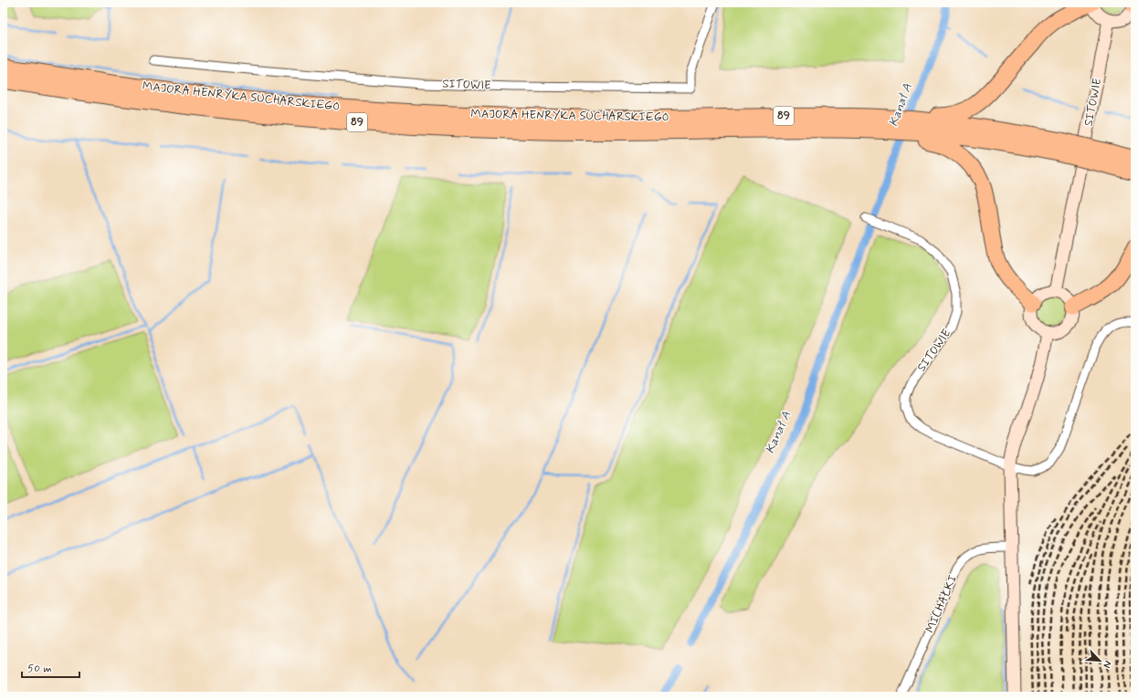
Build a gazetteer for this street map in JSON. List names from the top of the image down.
{
  "streets": {
    "highway": ["MAJORA HENRYKA SUCHARSKIEGO", "89"],
    "street": ["SITOWIE", "MICHAŁKI"]
  },
  "water": ["Kanał A"],
  "scale_bar": "50 m",
  "north": "bottom right"
}
